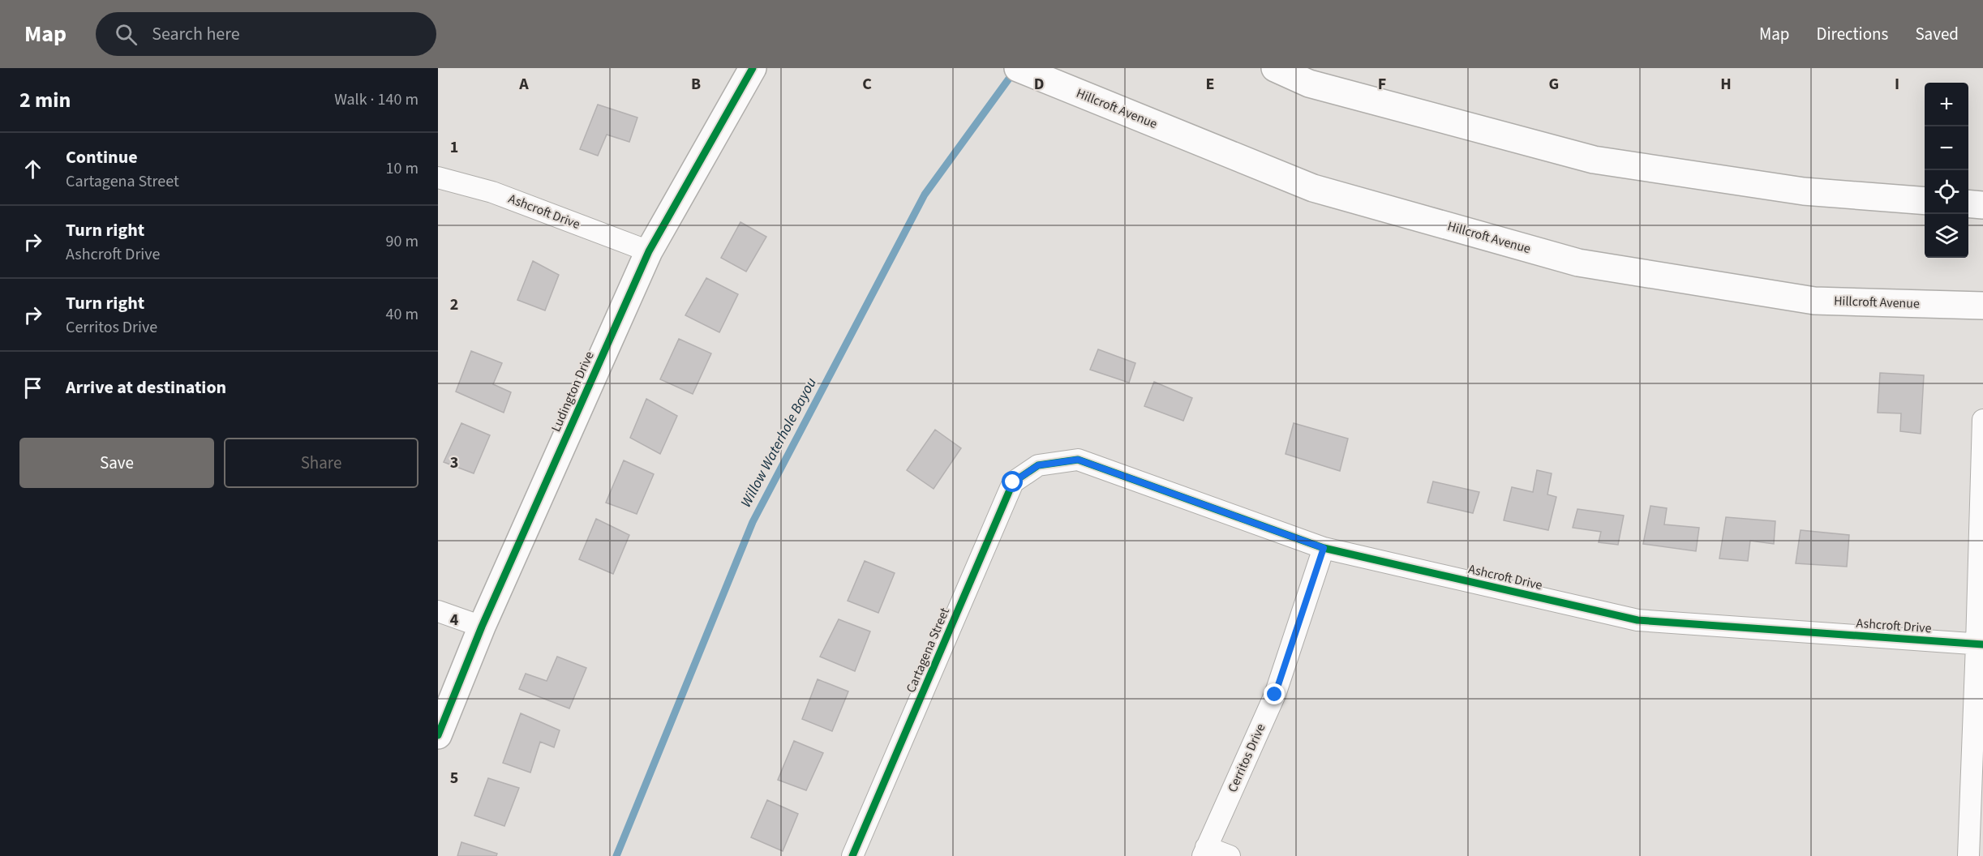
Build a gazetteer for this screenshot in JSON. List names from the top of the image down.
{
  "streets": {
    "main road": ["Hillcroft Avenue", "Ludington Drive"],
    "street": ["Ashcroft Drive", "Cartagena Street", "Cerritos Drive"]
  },
  "crossings": [
    ["Ashcroft Drive", "Ludington Drive"],
    ["Ashcroft Drive", "Cartagena Street"],
    ["Ashcroft Drive", "Cerritos Drive"]
  ],
  "water": ["Willow Waterhole Bayou"],
  "page": {
    "header": "Map",
    "search": "Search here",
    "nav": ["Map", "Directions", "Saved"],
    "heading": ["2 min", "Walk · 140 m"],
    "map_buttons": ["+", "−"],
    "list": [
      ["Continue", "Cartagena Street", "10 m"],
      ["Turn right", "Ashcroft Drive", "90 m"],
      ["Turn right", "Cerritos Drive", "40 m"],
      "Arrive at destination"
    ],
    "buttons": ["Save", "Share"]
  },
  "grid": {
    "columns": [
      "A",
      "B",
      "C",
      "D",
      "E",
      "F",
      "G",
      "H",
      "I"
    ],
    "rows": [
      "1",
      "2",
      "3",
      "4",
      "5"
    ]
  }
}
